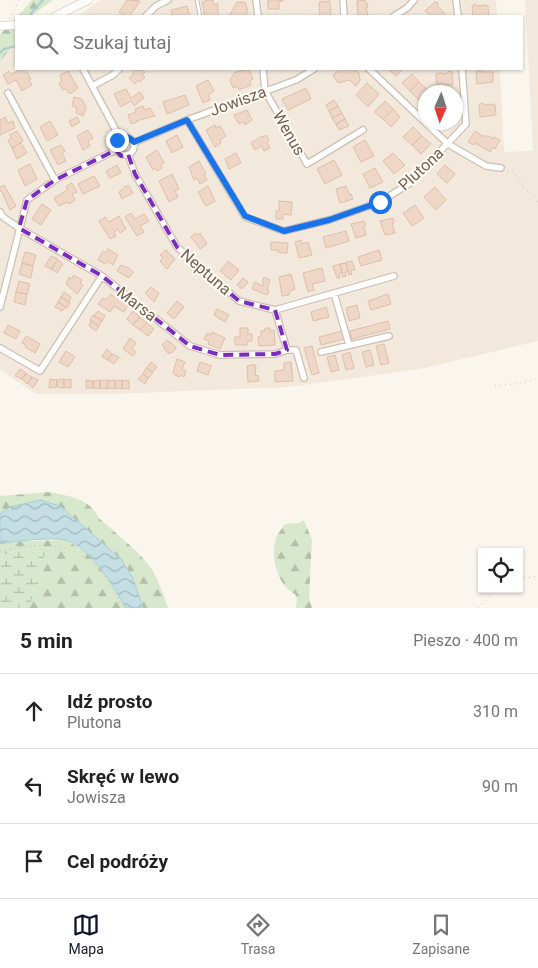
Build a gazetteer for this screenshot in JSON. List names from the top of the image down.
{
  "streets": {
    "street": [
      "Jowisza",
      "Wenus",
      "Plutona",
      "Neptuna",
      "Marsa"
    ]
  },
  "crossings": [
    ["Jowisza", "Wenus"],
    ["Jowisza", "Plutona"],
    ["Jowisza", "Neptuna"]
  ],
  "north": "bottom",
  "page": {
    "search": "Szukaj tutaj",
    "heading": ["5 min", "Pieszo · 400 m"],
    "list": [
      ["Idź prosto", "Plutona", "310 m"],
      ["Skręć w lewo", "Jowisza", "90 m"],
      "Cel podróży"
    ],
    "nav": ["Mapa", "Trasa", "Zapisane"]
  }
}
